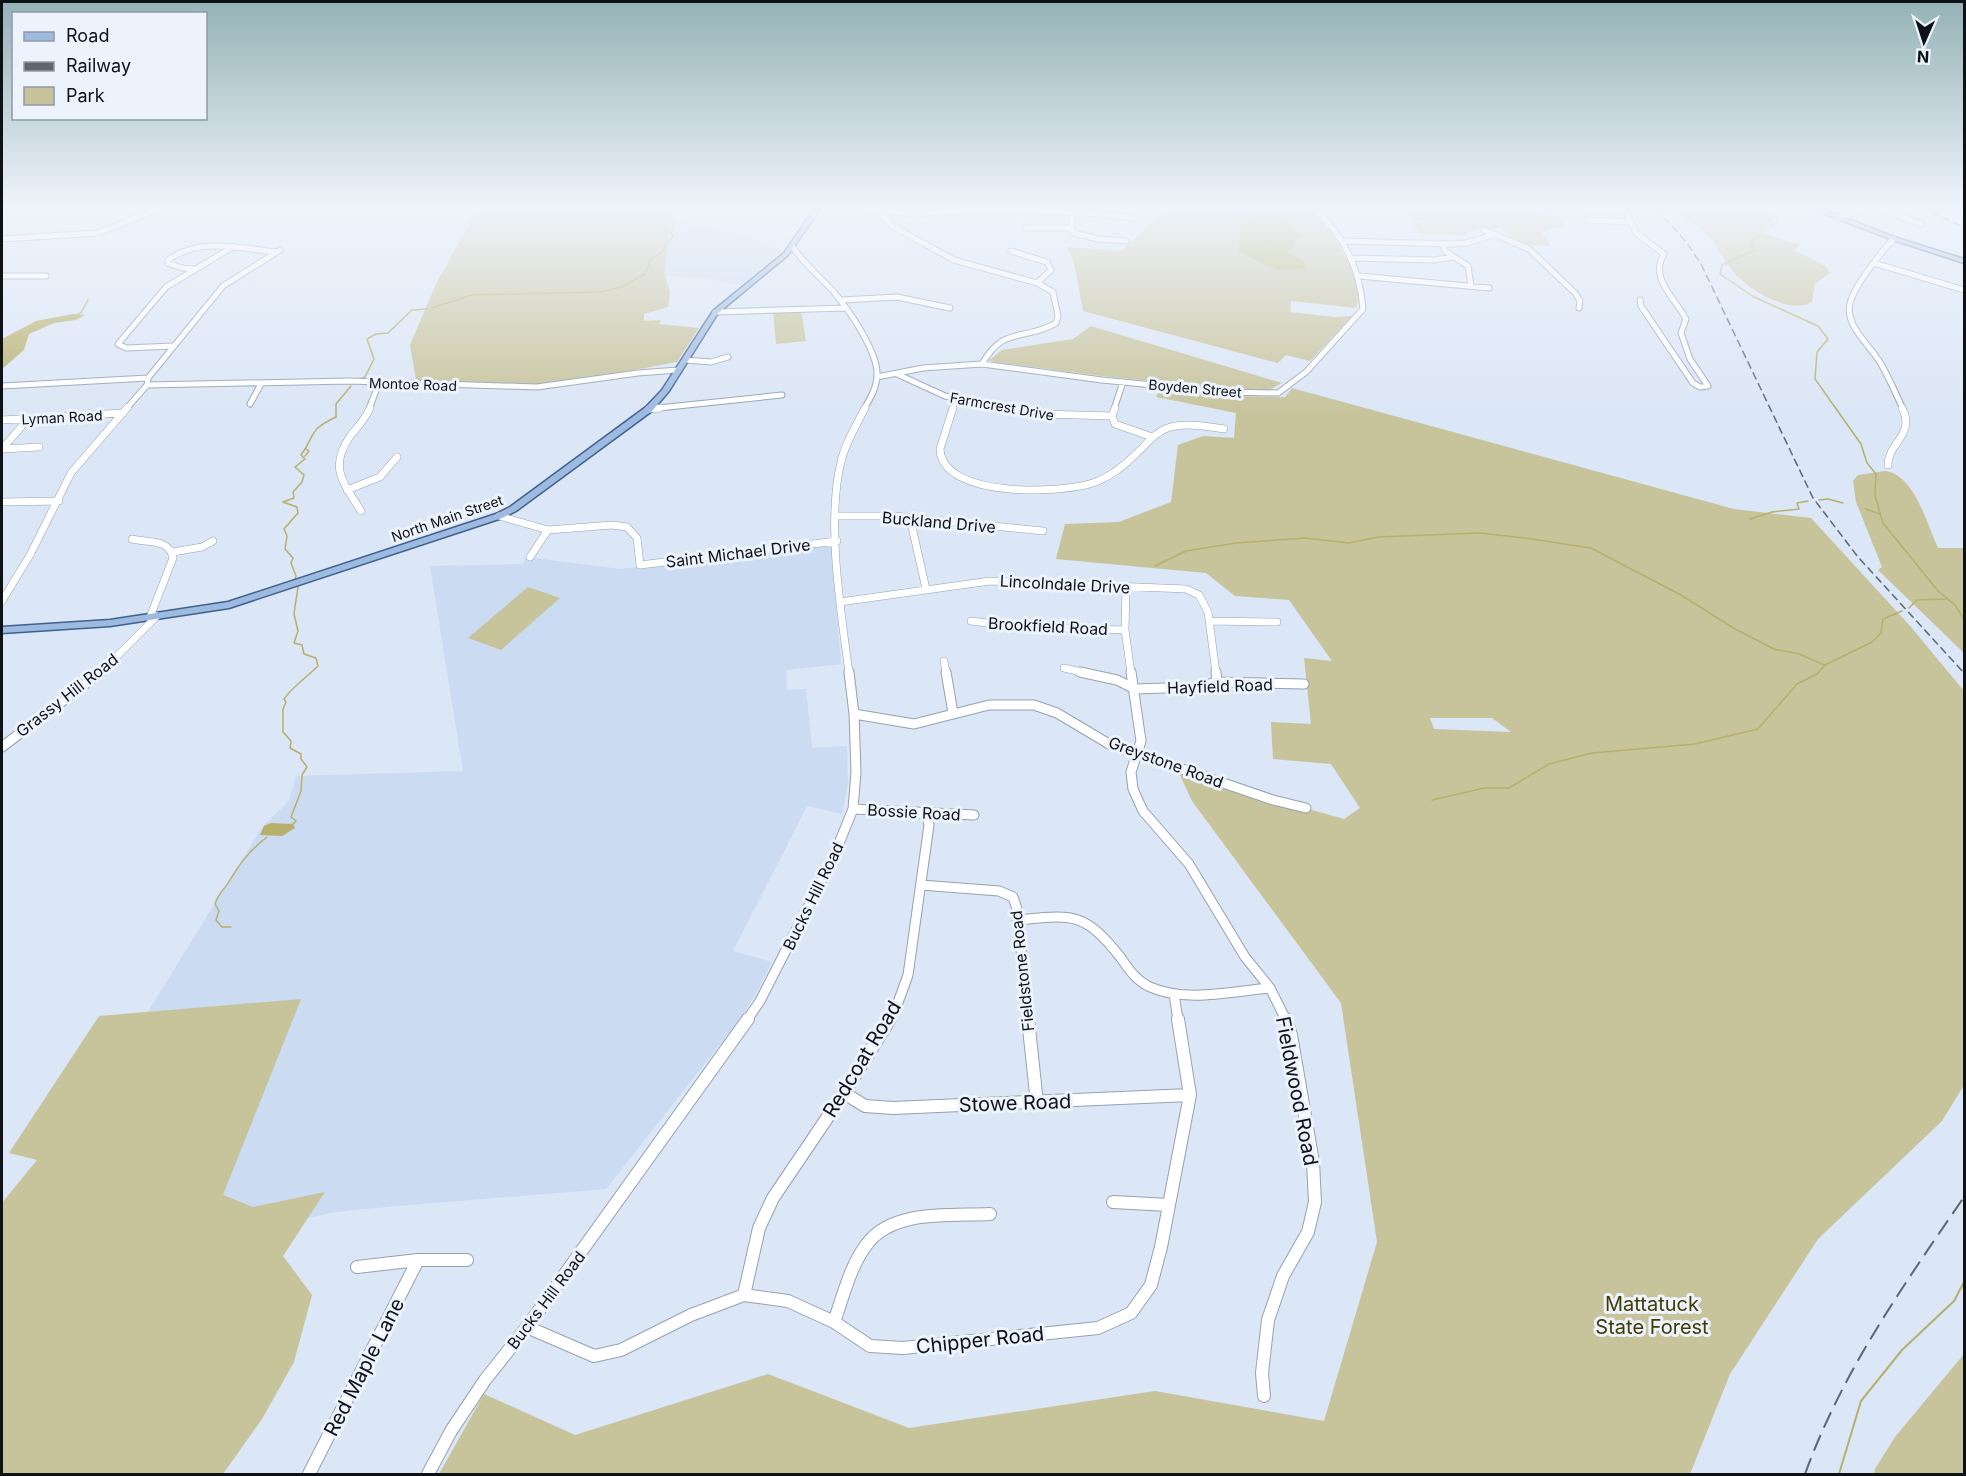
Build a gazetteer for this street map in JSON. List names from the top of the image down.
{
  "streets": {
    "main road": ["North Main Street"],
    "street": [
      "Montoe Road",
      "Boyden Street",
      "Farmcrest Drive",
      "Lyman Road",
      "Buckland Drive",
      "Saint Michael Drive",
      "Lincolndale Drive",
      "Brookfield Road",
      "Hayfield Road",
      "Grassy Hill Road",
      "Greystone Road",
      "Bossie Road",
      "Bucks Hill Road",
      "Fieldstone Road",
      "Redcoat Road",
      "Fieldwood Road",
      "Stowe Road",
      "Chipper Road",
      "Red Maple Lane"
    ]
  },
  "crossings": [
    ["Montoe Road", "North Main Street"],
    ["Boyden Street", "Farmcrest Drive"],
    ["Boyden Street", "Bucks Hill Road"],
    ["North Main Street", "Grassy Hill Road"],
    ["Buckland Drive", "Bucks Hill Road"],
    ["Saint Michael Drive", "Bucks Hill Road"],
    ["Lincolndale Drive", "Hayfield Road"],
    ["Lincolndale Drive", "Bucks Hill Road"],
    ["Lincolndale Drive", "Fieldwood Road"],
    ["Brookfield Road", "Fieldwood Road"],
    ["Hayfield Road", "Fieldwood Road"],
    ["Greystone Road", "Bucks Hill Road"],
    ["Greystone Road", "Fieldwood Road"],
    ["Bossie Road", "Bucks Hill Road"],
    ["Bossie Road", "Redcoat Road"],
    ["Bucks Hill Road", "Chipper Road"],
    ["Fieldstone Road", "Redcoat Road"],
    ["Fieldstone Road", "Stowe Road"],
    ["Redcoat Road", "Stowe Road"],
    ["Redcoat Road", "Chipper Road"],
    ["Stowe Road", "Chipper Road"]
  ],
  "parks": ["Mattatuck State Forest"],
  "legend": ["Road", "Railway", "Park"],
  "north": "bottom"
}
